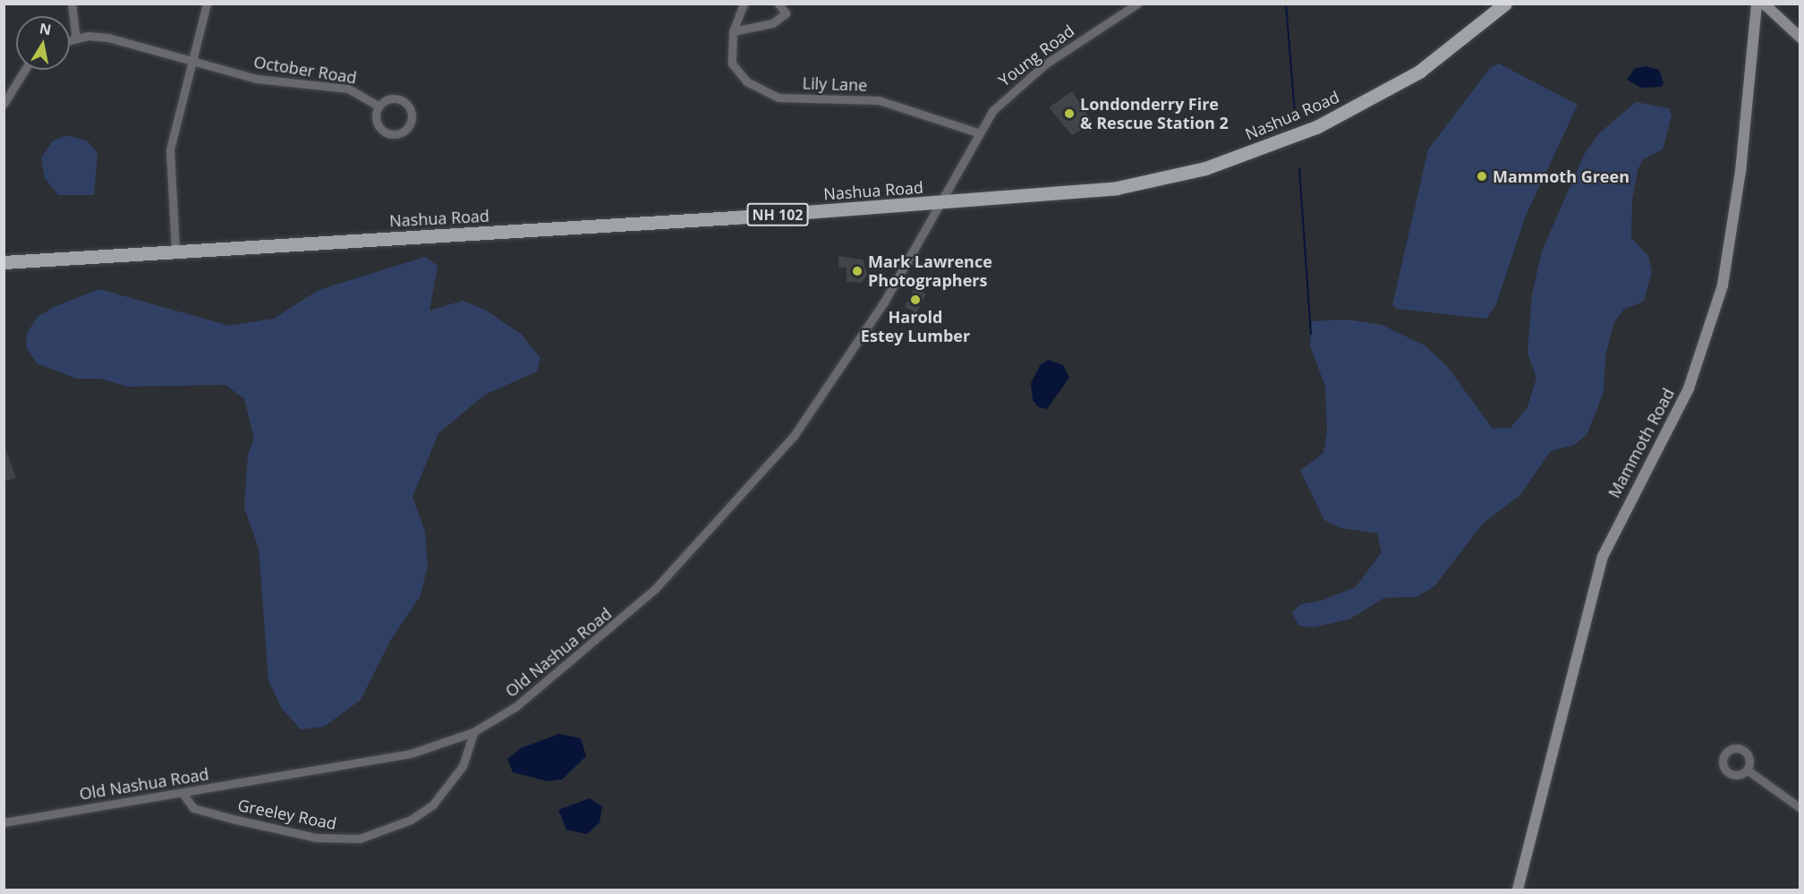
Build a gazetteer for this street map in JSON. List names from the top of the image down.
{
  "streets": {
    "main road": ["Nashua Road", "NH 102", "Mammoth Road"],
    "street": [
      "Young Road",
      "October Road",
      "Lily Lane",
      "Old Nashua Road",
      "Greeley Road"
    ]
  },
  "crossings": [
    ["Young Road", "Lily Lane"],
    ["Young Road", "Nashua Road"],
    ["Young Road", "Old Nashua Road"],
    ["Nashua Road", "Old Nashua Road"],
    ["Old Nashua Road", "Greeley Road"]
  ],
  "places": [
    "Londonderry Fire & Rescue Station 2",
    "Mammoth Green",
    "Mark Lawrence Photographers",
    "Harold Estey Lumber"
  ],
  "north": "top"
}
